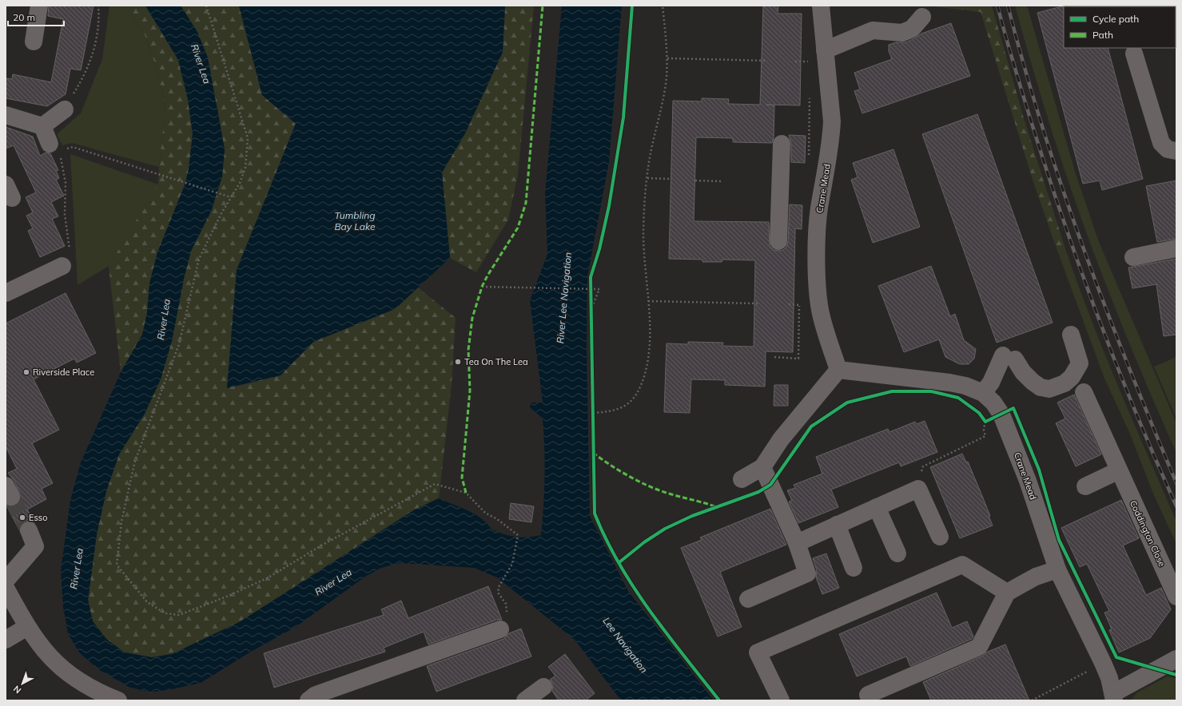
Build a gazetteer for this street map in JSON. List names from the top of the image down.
{
  "streets": {
    "street": ["Crane Mead", "Coddington Close"]
  },
  "water": [
    "River Lea",
    "Tumbling Bay Lake",
    "River Lee Navigation",
    "Lee Navigation"
  ],
  "places": ["Tea On The Lea", "Riverside Place", "Esso"],
  "legend": ["Cycle path", "Path"],
  "scale_bar": "20 m",
  "north": "bottom left"
}
